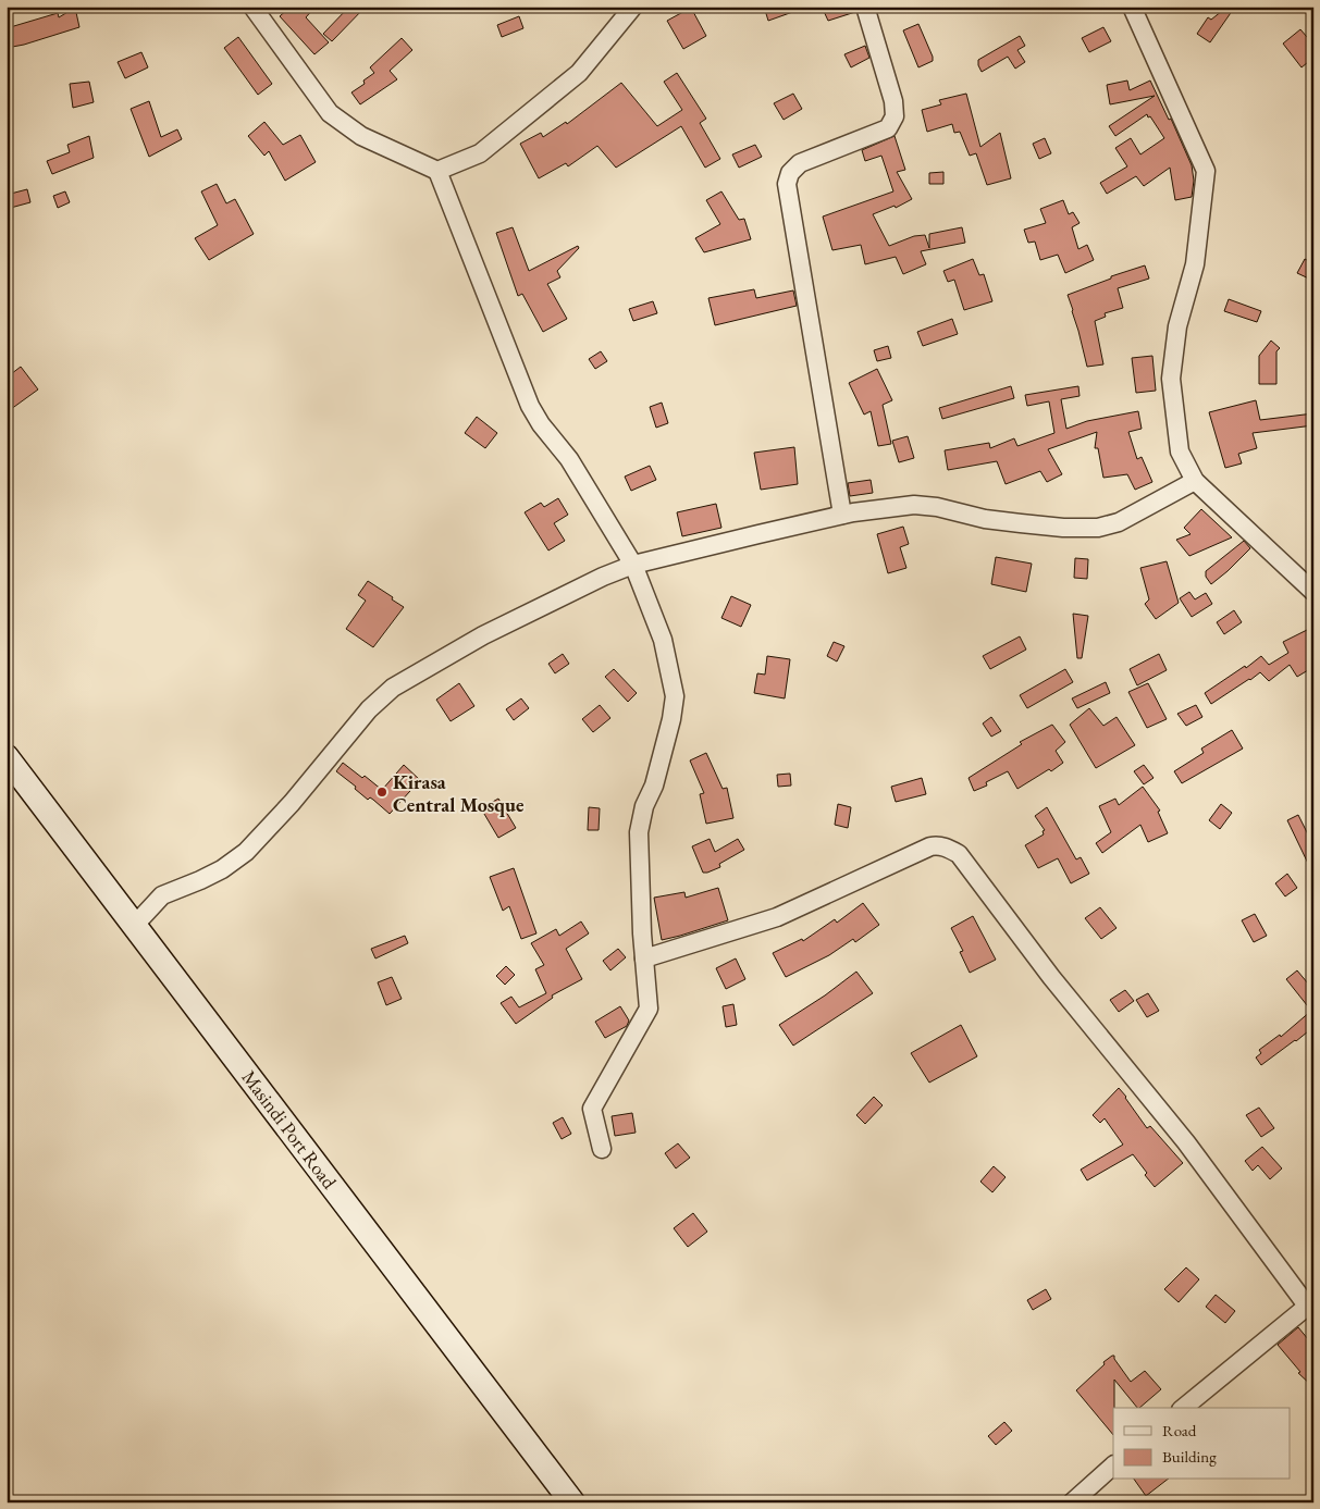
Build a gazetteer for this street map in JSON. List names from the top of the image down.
{
  "streets": {
    "main road": ["Masindi Port Road"]
  },
  "places": ["Kirasa Central Mosque"],
  "legend": ["Road", "Building"]
}
